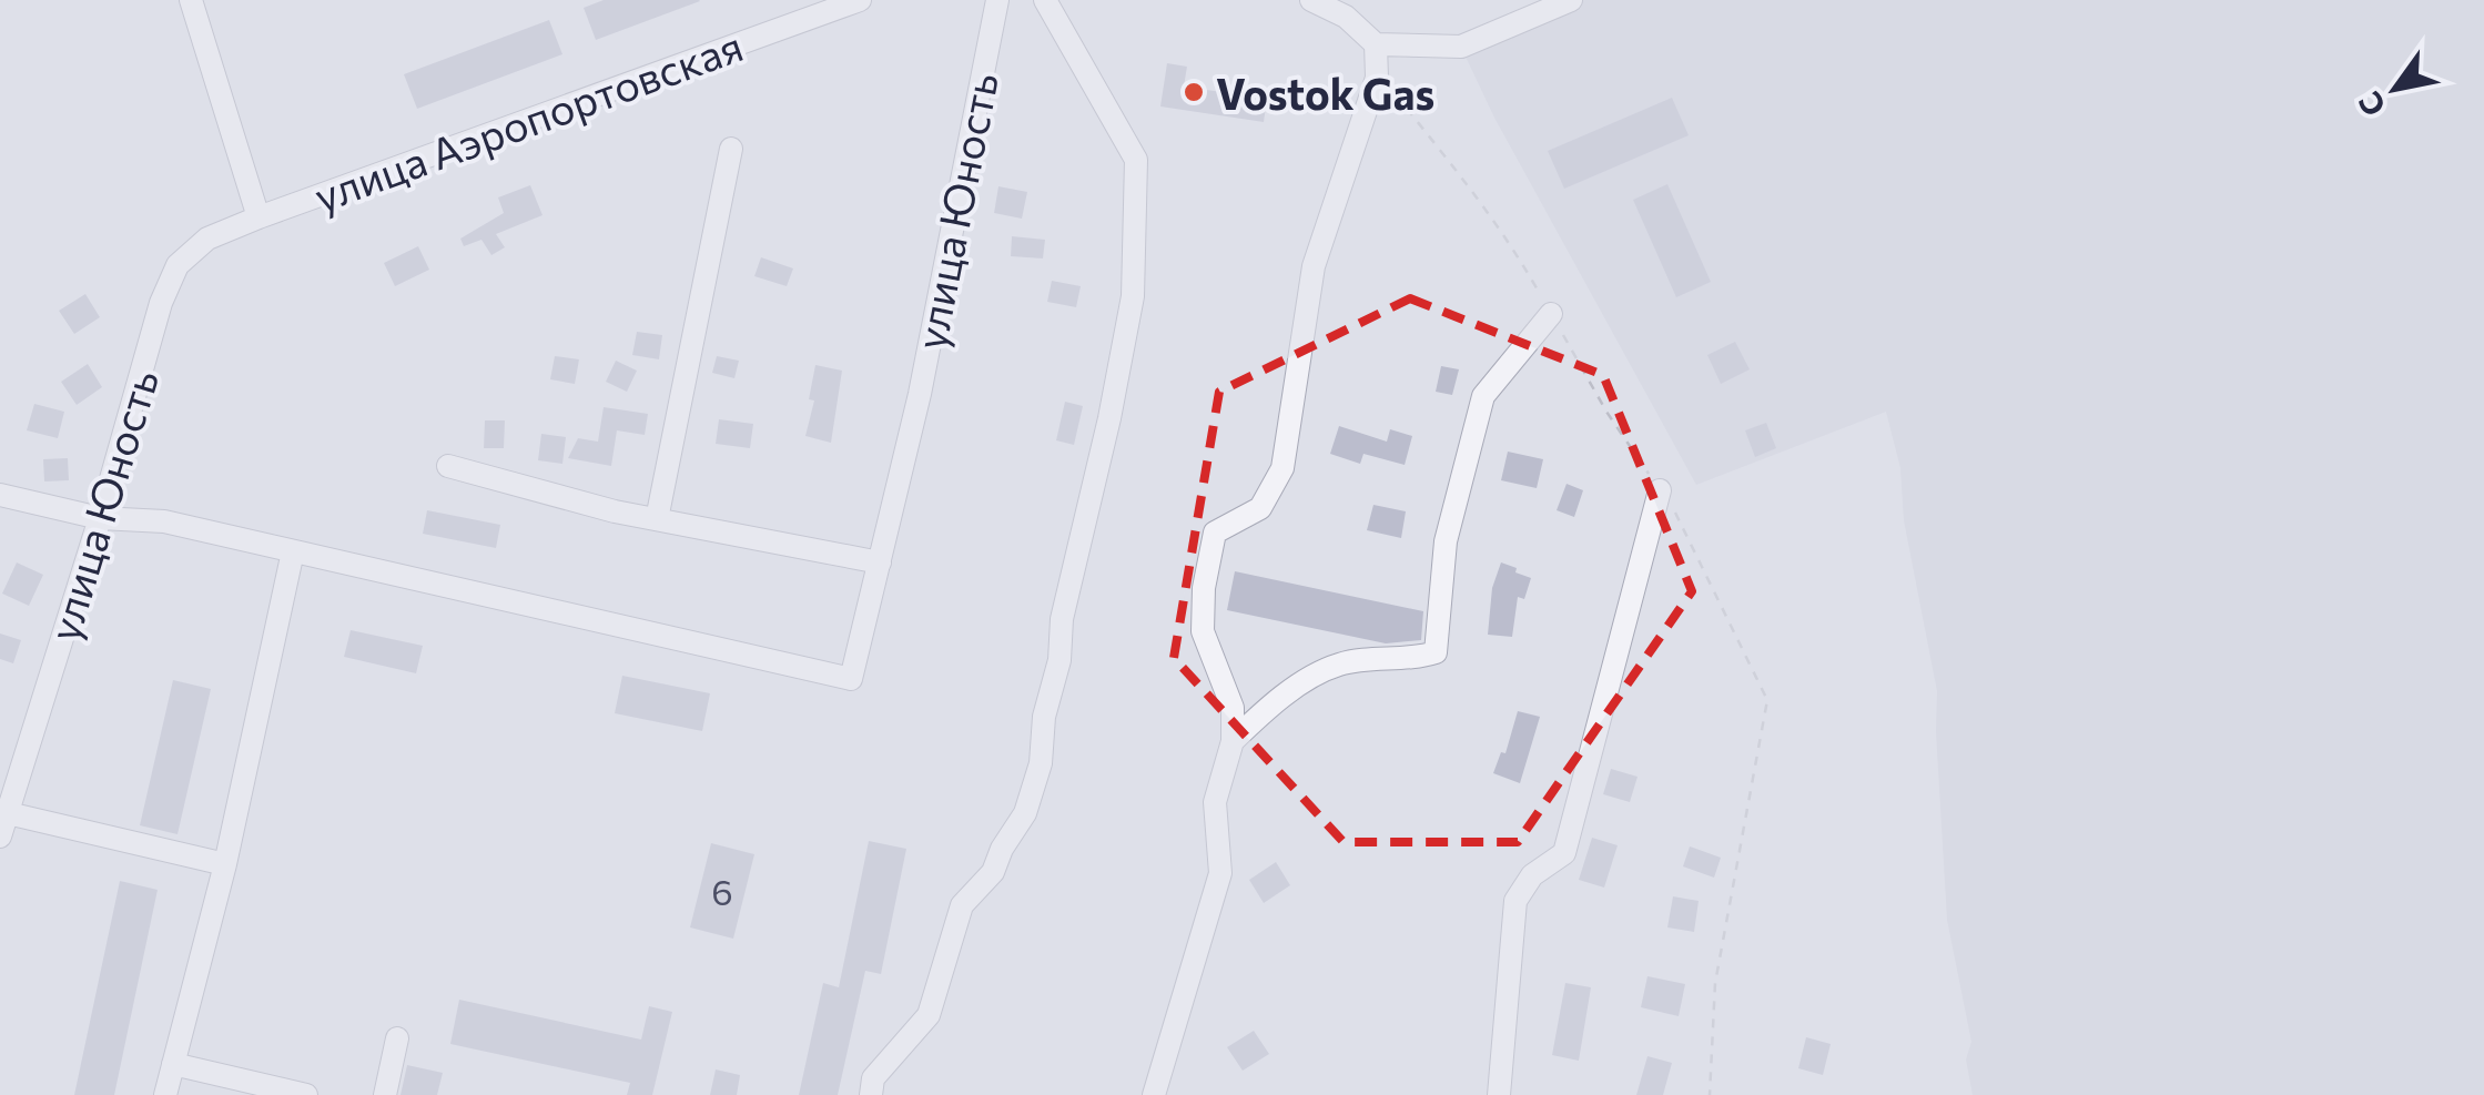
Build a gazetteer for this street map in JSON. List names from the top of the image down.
{
  "streets": {
    "street": ["улица Аэропортовская", "улица Юность"]
  },
  "crossings": [
    ["улица Аэропортовская", "улица Юность"]
  ],
  "places": ["Vostok Gas"],
  "house_numbers": ["6"],
  "north": "bottom left"
}
